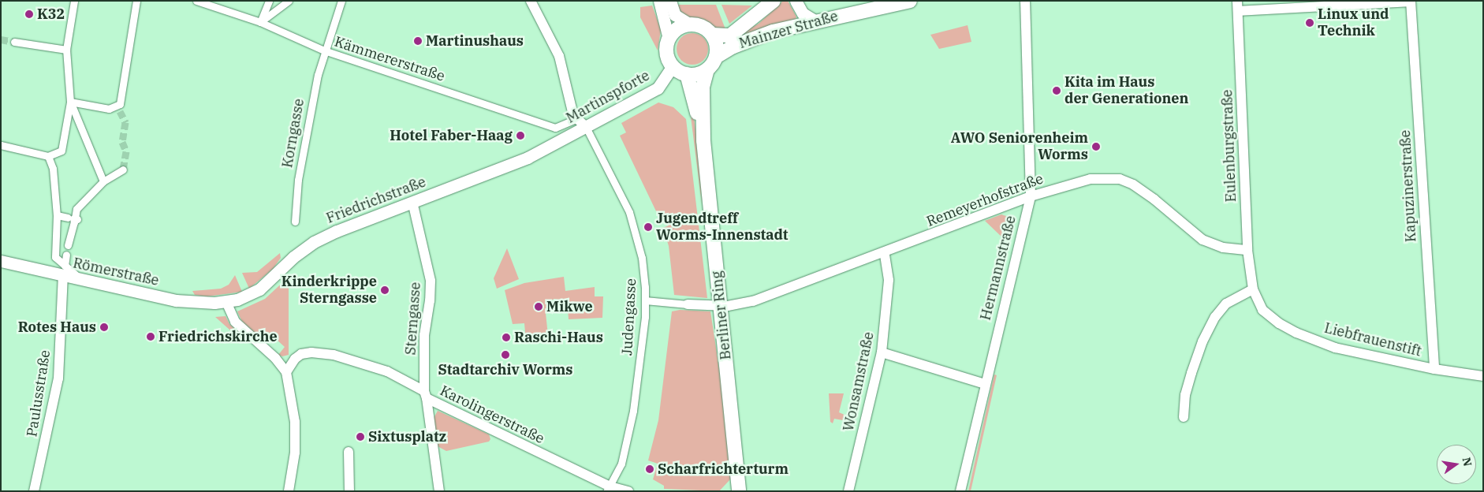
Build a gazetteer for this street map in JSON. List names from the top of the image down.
{
  "streets": {
    "main road": ["Mainzer Straße", "Berliner Ring"],
    "street": [
      "Kämmererstraße",
      "Martinspforte",
      "Korngasse",
      "Eulenburgstraße",
      "Kapuzinerstraße",
      "Friedrichstraße",
      "Remeyerhofstraße",
      "Hermannstraße",
      "Römerstraße",
      "Judengasse",
      "Sterngasse",
      "Liebfrauenstift",
      "Wonsamstraße",
      "Paulusstraße",
      "Karolingerstraße"
    ]
  },
  "crossings": [
    ["Mainzer Straße", "Martinspforte"],
    ["Mainzer Straße", "Berliner Ring"],
    ["Kämmererstraße", "Korngasse"],
    ["Martinspforte", "Friedrichstraße"],
    ["Martinspforte", "Berliner Ring"],
    ["Martinspforte", "Judengasse"],
    ["Eulenburgstraße", "Remeyerhofstraße"],
    ["Eulenburgstraße", "Liebfrauenstift"],
    ["Kapuzinerstraße", "Liebfrauenstift"],
    ["Friedrichstraße", "Römerstraße"],
    ["Friedrichstraße", "Sterngasse"],
    ["Remeyerhofstraße", "Hermannstraße"],
    ["Remeyerhofstraße", "Berliner Ring"],
    ["Remeyerhofstraße", "Wonsamstraße"],
    ["Römerstraße", "Paulusstraße"],
    ["Judengasse", "Karolingerstraße"],
    ["Sterngasse", "Karolingerstraße"]
  ],
  "places": [
    "K32",
    "Linux und Technik",
    "Martinushaus",
    "Kita im Haus der Generationen",
    "Hotel Faber-Haag",
    "AWO Seniorenheim Worms",
    "Jugendtreff Worms-Innenstadt",
    "Kinderkrippe Sterngasse",
    "Mikwe",
    "Rotes Haus",
    "Friedrichskirche",
    "Raschi-Haus",
    "Stadtarchiv Worms",
    "Sixtusplatz",
    "Scharfrichterturm"
  ],
  "north": "right"
}
